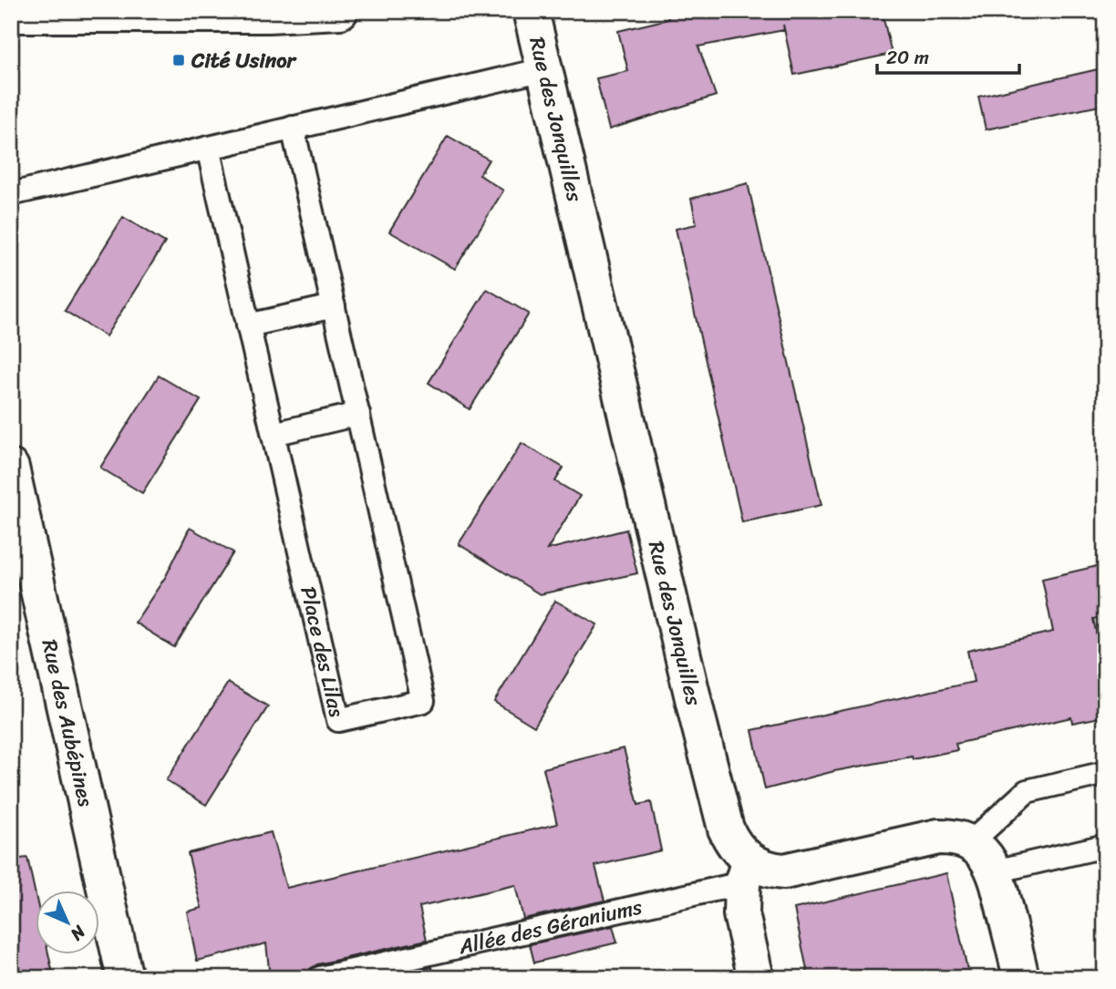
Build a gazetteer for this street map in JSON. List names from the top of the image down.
{
  "streets": {
    "street": ["Rue des Jonquilles", "Rue des Aubépines"],
    "lane": ["Place des Lilas", "Allée des Géraniums"]
  },
  "crossings": [
    ["Rue des Jonquilles", "Allée des Géraniums"]
  ],
  "places": {
    "transit": ["Cité Usinor"]
  },
  "scale_bar": "20 m",
  "north": "bottom right"
}
